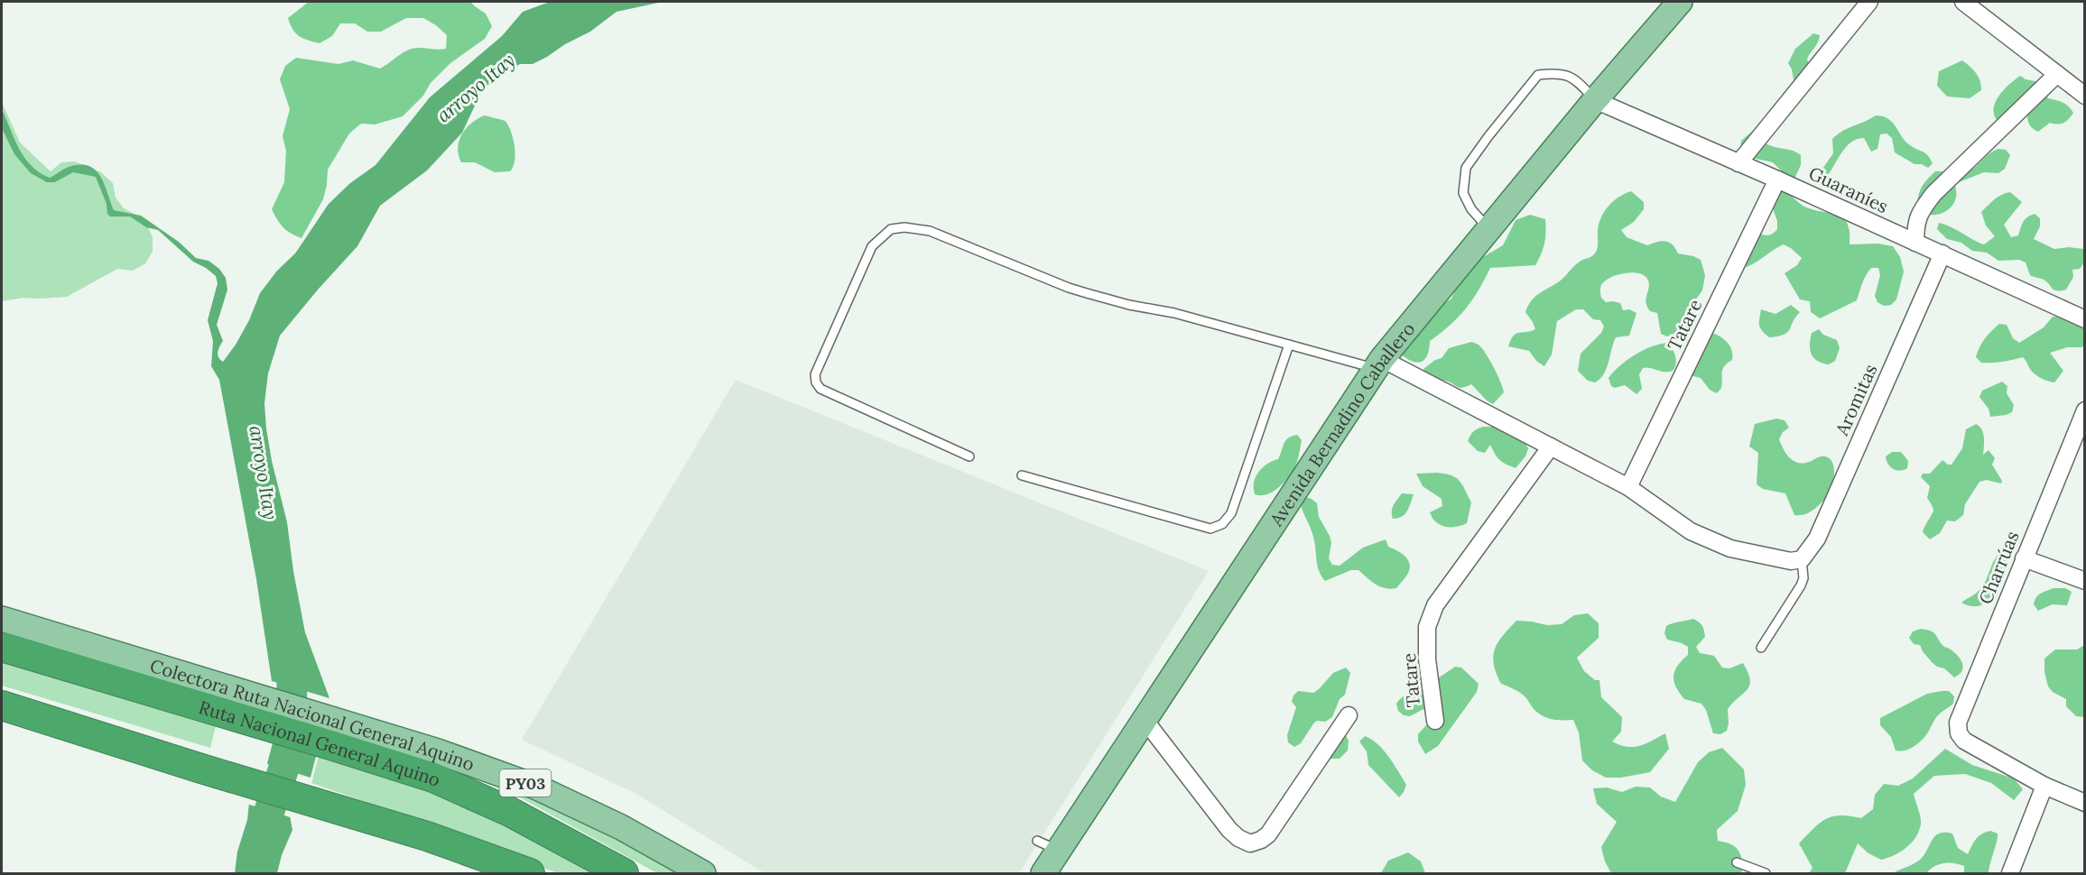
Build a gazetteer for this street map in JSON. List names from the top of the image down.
{
  "streets": {
    "highway": ["Ruta Nacional General Aquino", "PY03"],
    "main road": ["Avenida Bernadino Caballero", "Colectora Ruta Nacional General Aquino"],
    "street": [
      "Guaraníes",
      "Tatare",
      "Aromitas",
      "Charrúas"
    ]
  },
  "crossings": [
    ["Guaraníes", "Tatare"],
    ["Guaraníes", "Aromitas"],
    ["Guaraníes", "Avenida Bernadino Caballero"],
    ["Colectora Ruta Nacional General Aquino", "Ruta Nacional General Aquino"]
  ],
  "water": ["arroyo Itay"]
}
